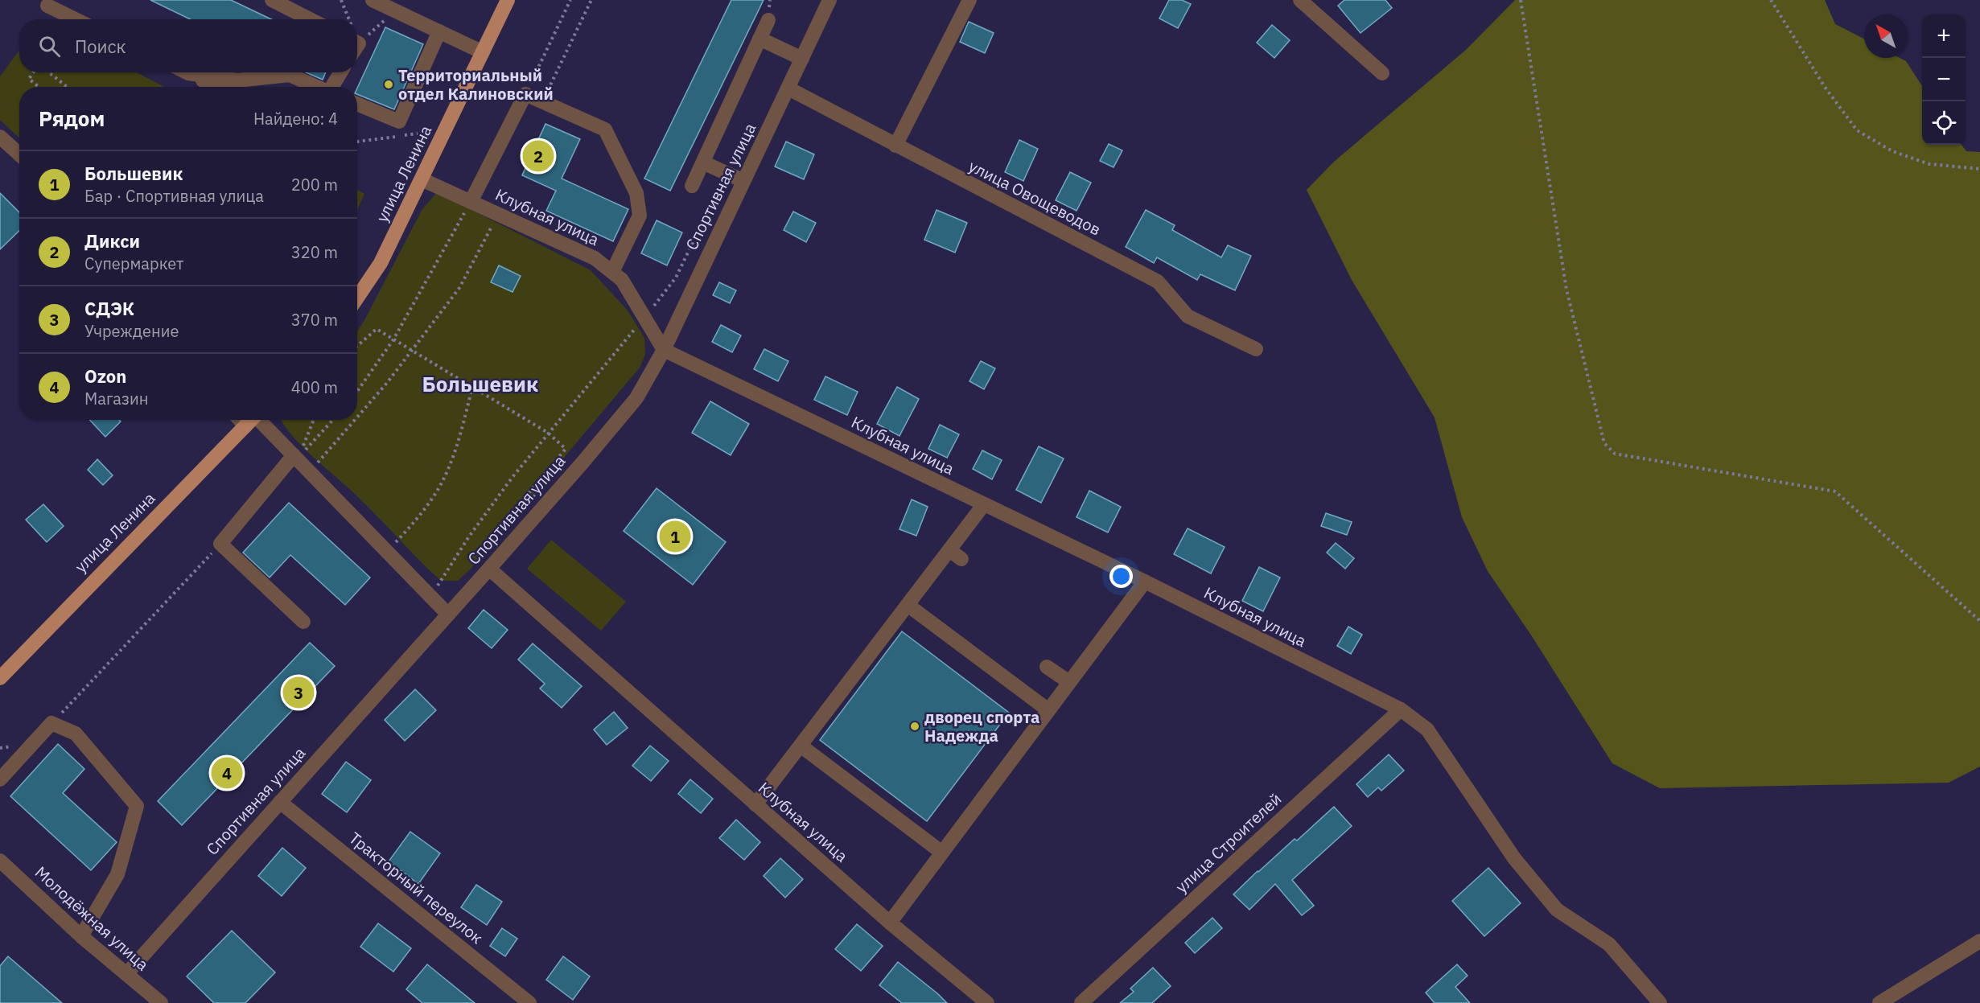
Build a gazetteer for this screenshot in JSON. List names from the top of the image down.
{
  "streets": {
    "main road": ["улица Ленина"],
    "street": [
      "Спортивная улица",
      "улица Овощеводов",
      "Клубная улица",
      "улица Строителей",
      "Тракторный переулок",
      "Молодёжная улица"
    ]
  },
  "crossings": [
    ["улица Ленина", "Клубная улица"],
    ["Спортивная улица", "улица Овощеводов"],
    ["Спортивная улица", "Клубная улица"],
    ["Спортивная улица", "Тракторный переулок"],
    ["Спортивная улица", "Молодёжная улица"],
    ["Клубная улица", "улица Строителей"]
  ],
  "districts": ["Большевик"],
  "places": ["Территориальный отдел Калиновский", "дворец спорта Надежда"],
  "north": "top left",
  "page": {
    "map_buttons": ["+", "−"],
    "search": "Поиск",
    "heading": ["Рядом", "Найдено: 4"],
    "pins": [
      "2",
      "1",
      "3",
      "4"
    ],
    "list": [
      {
        "mark": "1",
        "name": "Большевик",
        "note": "Бар · Спортивная улица",
        "value": "200 m"
      },
      {
        "mark": "2",
        "name": "Дикси",
        "note": "Супермаркет",
        "value": "320 m"
      },
      {
        "mark": "3",
        "name": "СДЭК",
        "note": "Учреждение",
        "value": "370 m"
      },
      {
        "mark": "4",
        "name": "Ozon",
        "note": "Магазин",
        "value": "400 m"
      }
    ]
  }
}
